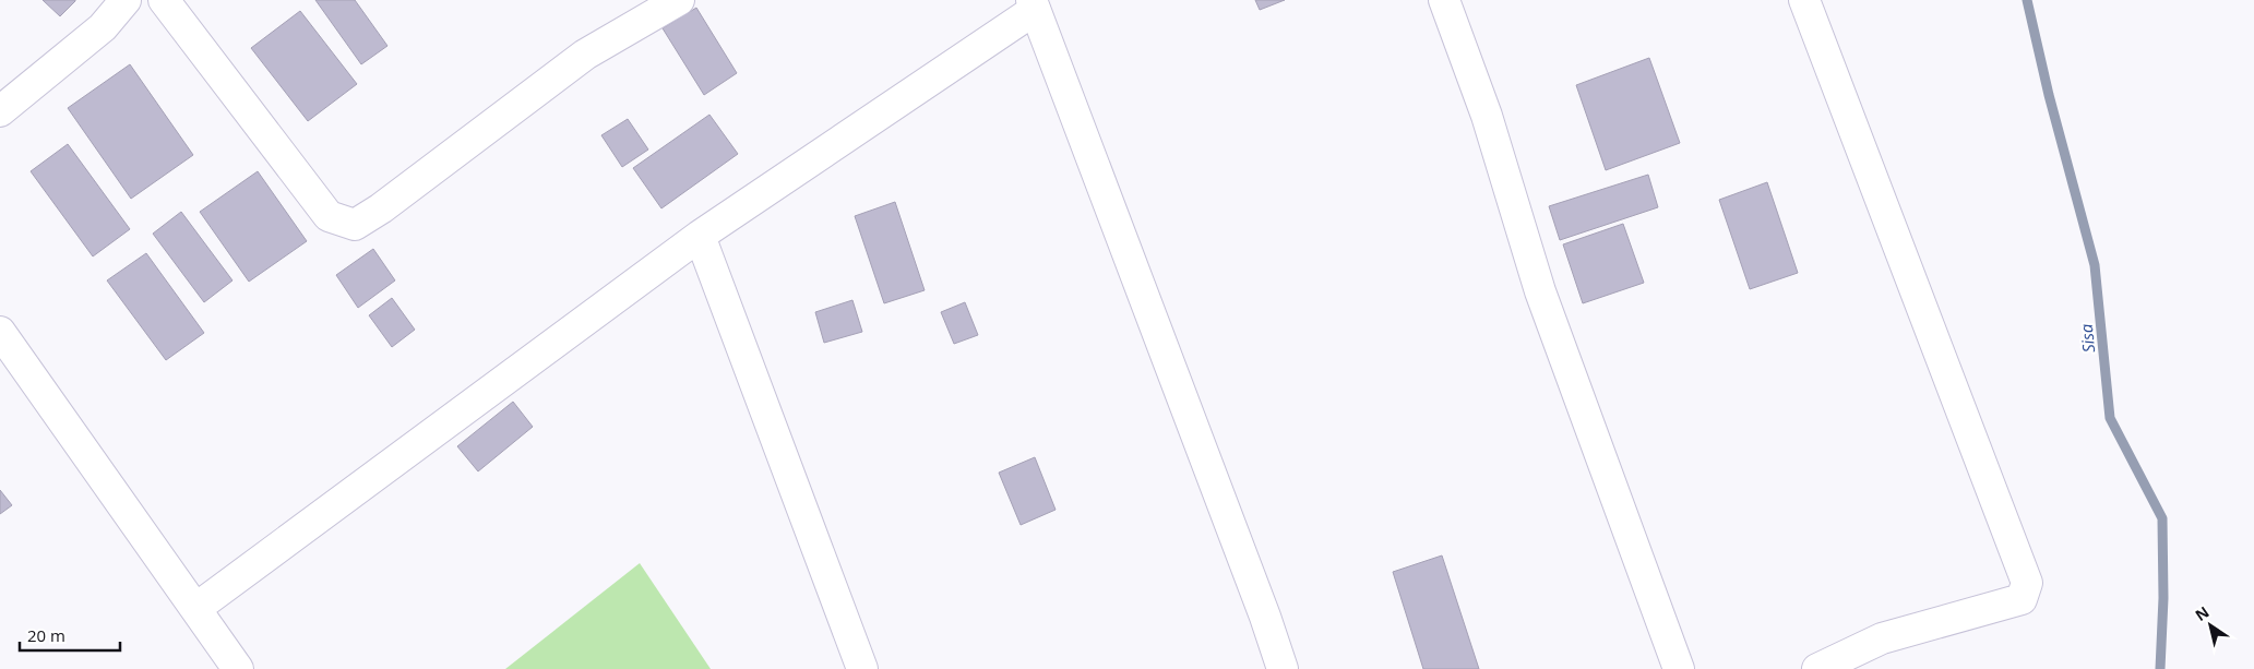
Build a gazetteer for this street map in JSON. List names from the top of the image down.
{
  "water": ["Sisa"],
  "scale_bar": "20 m",
  "north": "top left"
}
